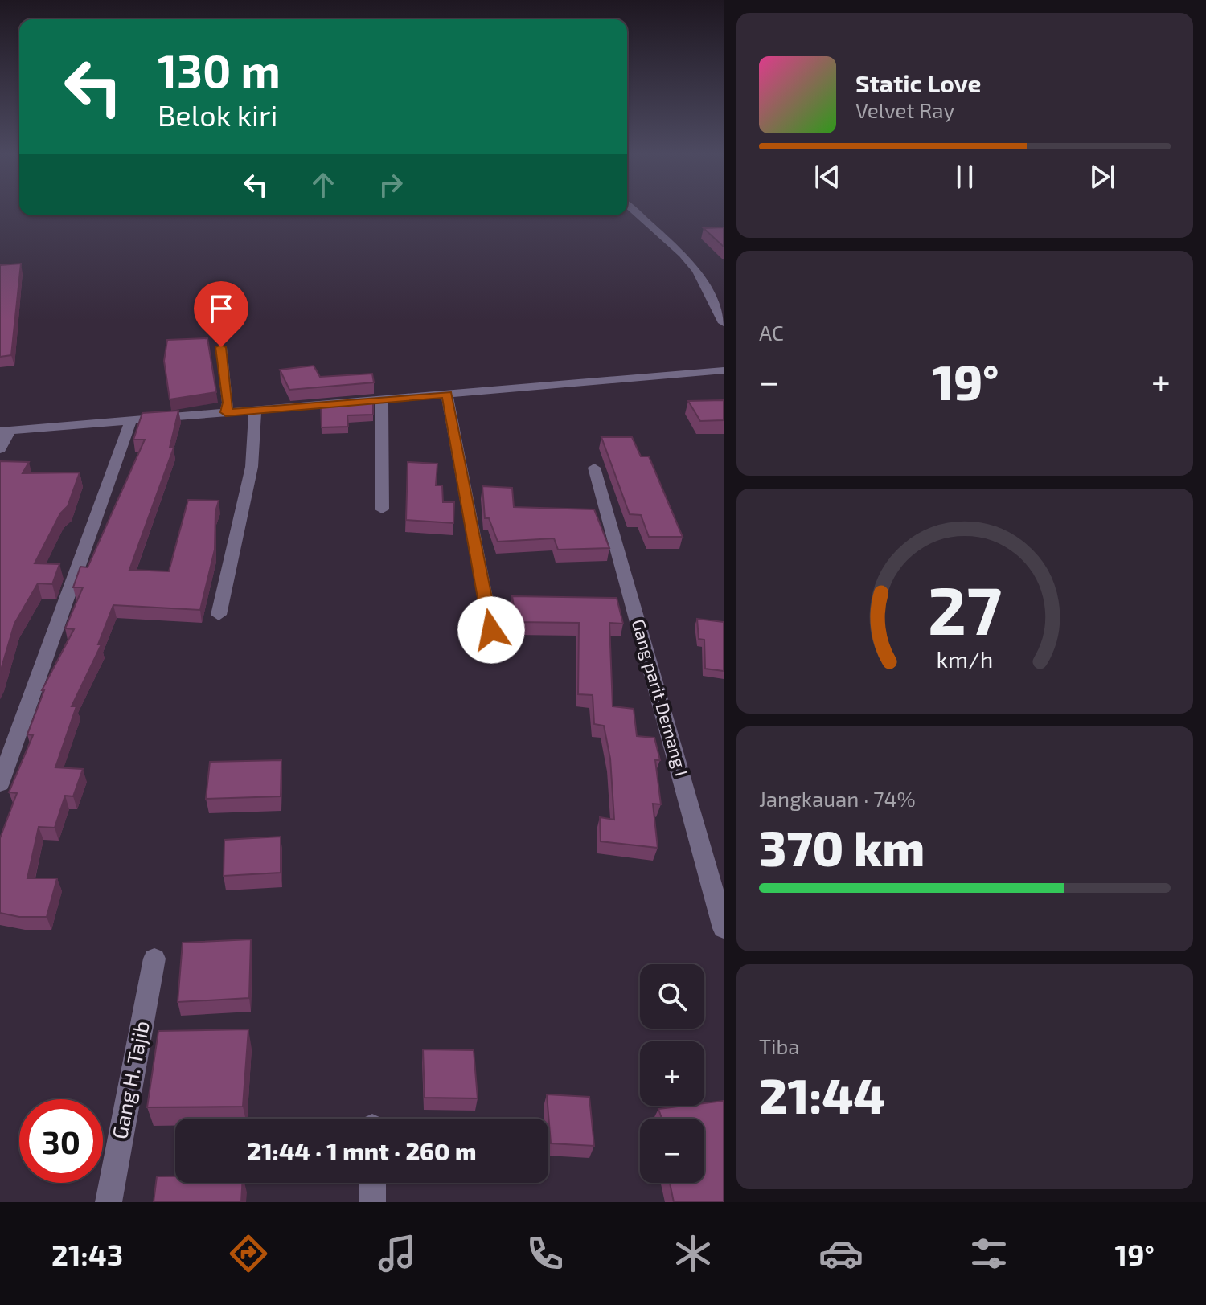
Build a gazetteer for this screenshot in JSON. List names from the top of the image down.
{
  "streets": {
    "street": ["Gang parit Demang I", "Gang H. Tajib"]
  },
  "page": {
    "turn": ["130 m", "Belok kiri"],
    "song": ["Static Love", "Velvet Ray"],
    "tile": [
      "AC",
      ["Jangkauan · 74%", "370 km"],
      ["Tiba", "21:44"]
    ],
    "heat": ["−", "19°", "+"],
    "map_buttons": ["+", "−"],
    "limit": "30",
    "trip": "21:44 · 1 mnt · 260 m",
    "tabs": ["21:43", "19°"],
    "gauge": ["27", "km/h"]
  }
}
